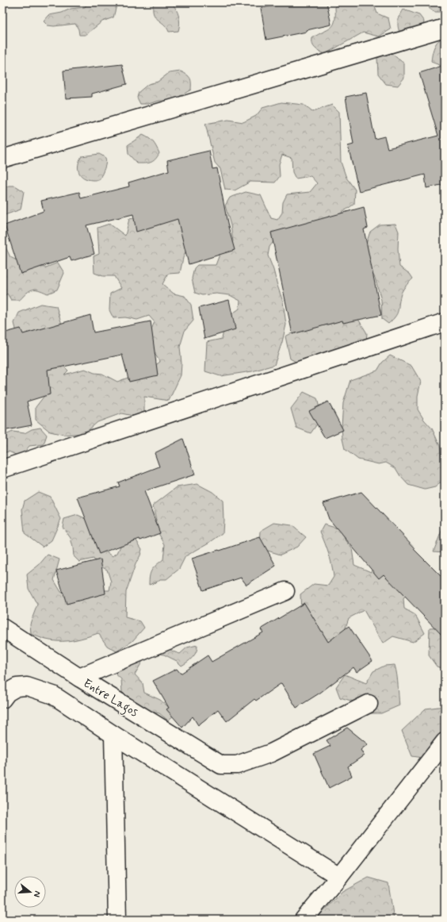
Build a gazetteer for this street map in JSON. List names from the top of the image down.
{
  "streets": {
    "street": ["Entre Lagos"]
  },
  "north": "right"
}
